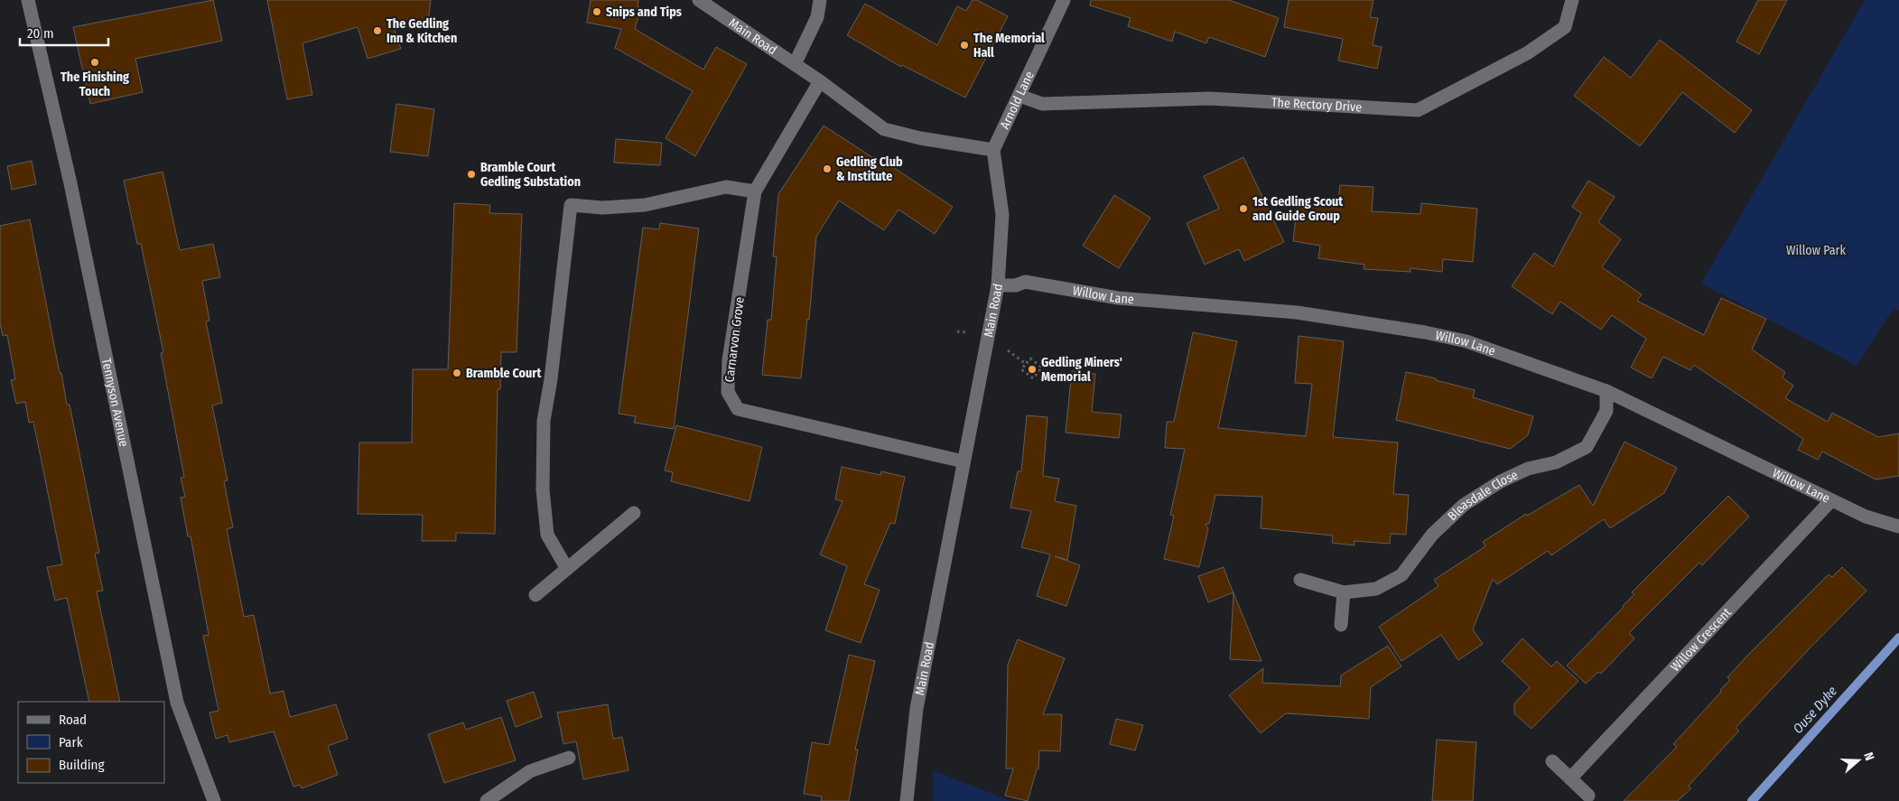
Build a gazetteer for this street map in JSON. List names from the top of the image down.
{
  "streets": {
    "street": [
      "Main Road",
      "Arnold Lane",
      "The Rectory Drive",
      "Willow Lane",
      "Carnarvon Grove",
      "Tennyson Avenue",
      "Bleasdale Close",
      "Willow Crescent"
    ]
  },
  "crossings": [
    ["Main Road", "Arnold Lane"],
    ["Main Road", "Willow Lane"],
    ["Main Road", "Carnarvon Grove"],
    ["Arnold Lane", "The Rectory Drive"],
    ["Willow Lane", "Bleasdale Close"],
    ["Willow Lane", "Willow Crescent"]
  ],
  "water": ["Ouse Dyke"],
  "parks": ["Willow Park"],
  "places": [
    "Snips and Tips",
    "The Gedling Inn & Kitchen",
    "The Memorial Hall",
    "The Finishing Touch",
    "Gedling Club & Institute",
    "Bramble Court Gedling Substation",
    "1st Gedling Scout and Guide Group",
    "Gedling Miners' Memorial",
    "Bramble Court"
  ],
  "legend": ["Road", "Park", "Building"],
  "scale_bar": "20 m",
  "north": "right"
}
